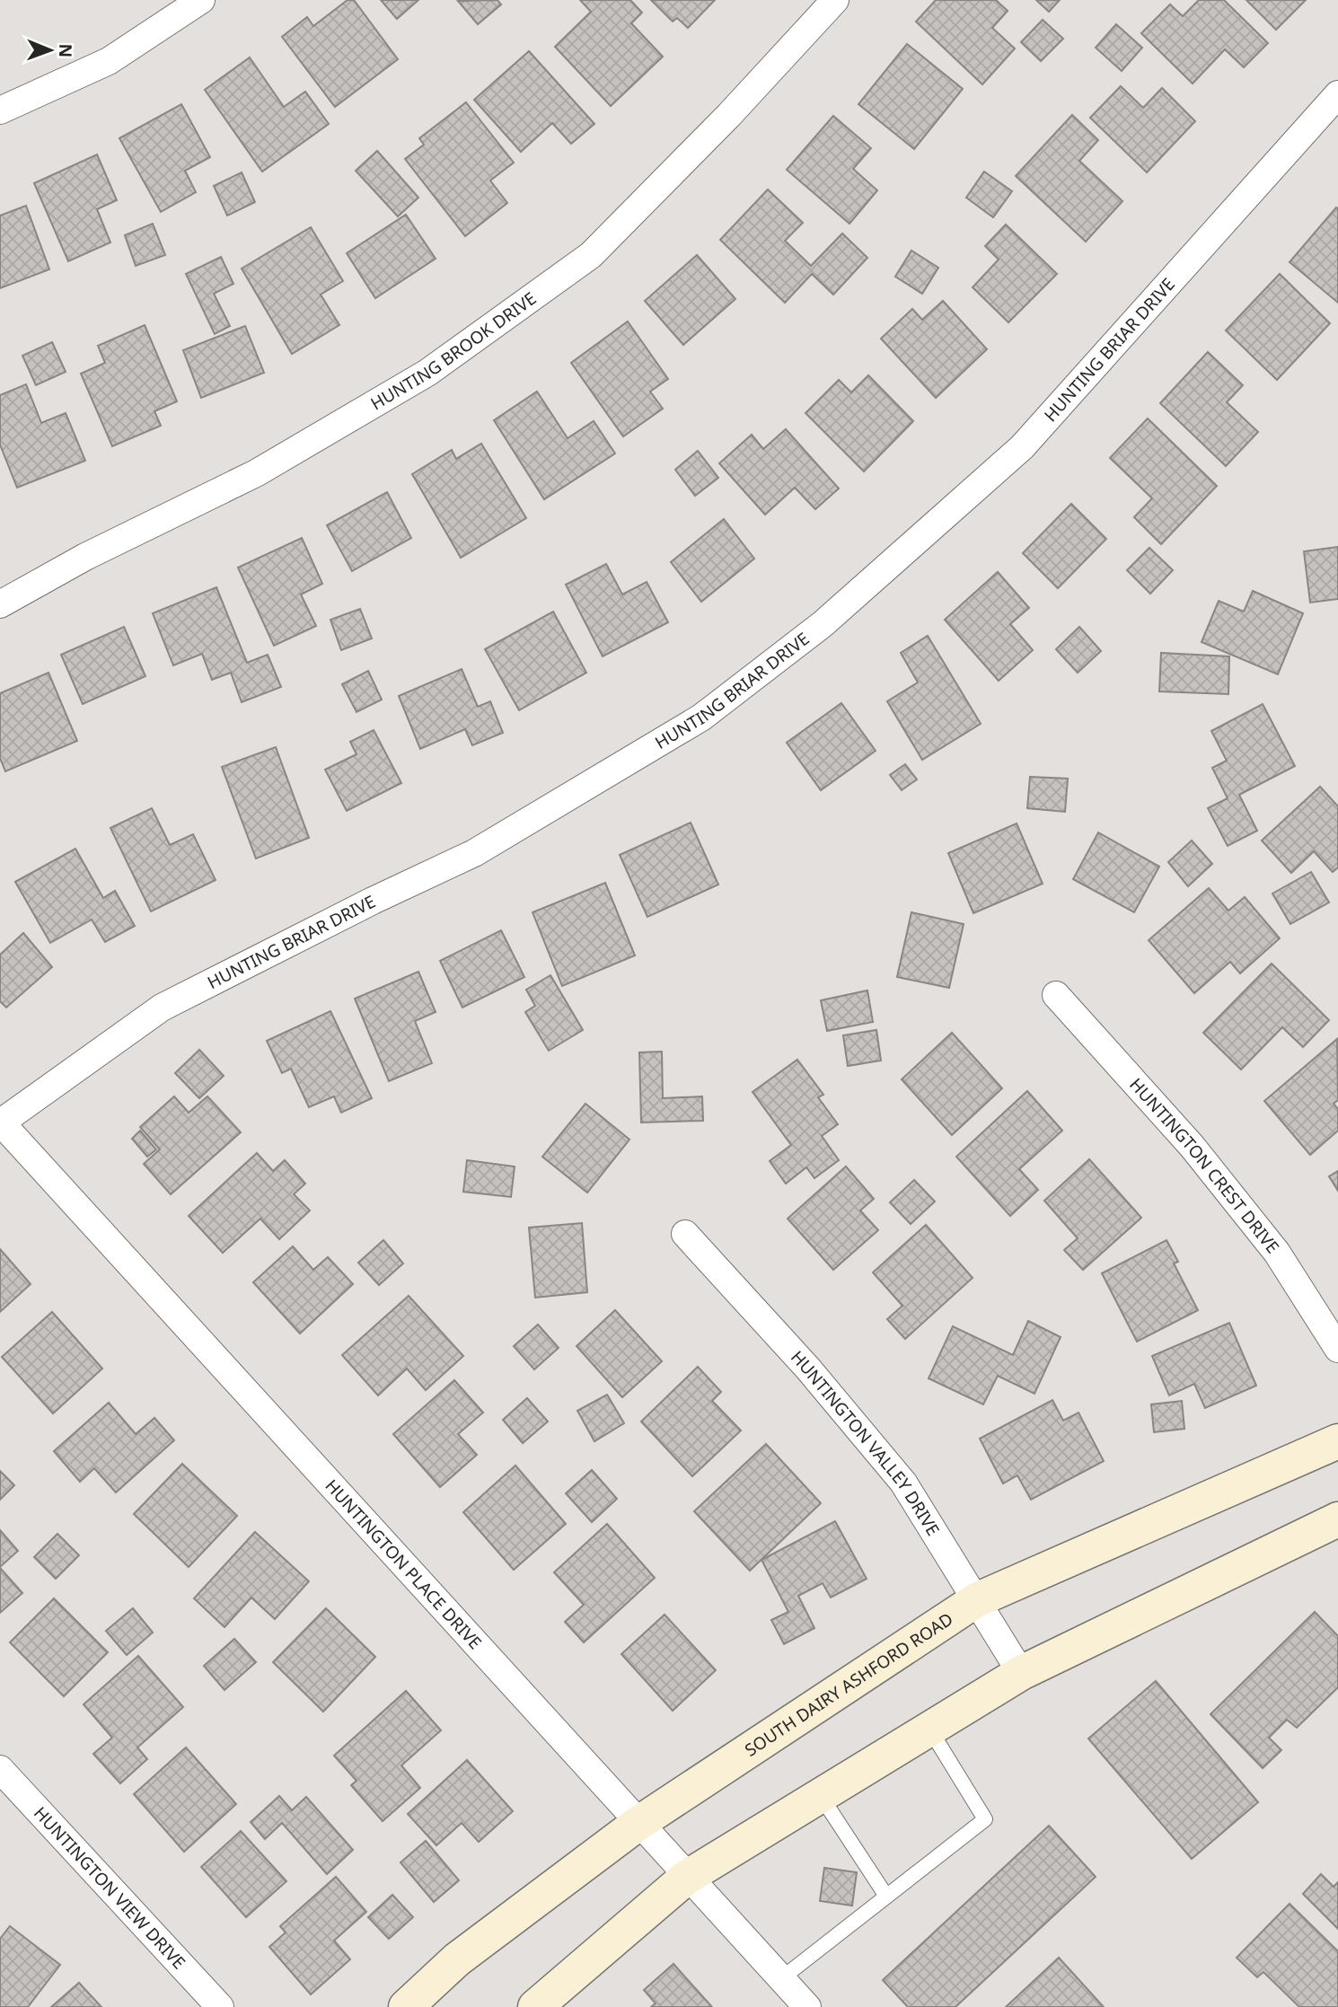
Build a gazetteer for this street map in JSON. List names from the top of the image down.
{
  "streets": {
    "main road": ["SOUTH DAIRY ASHFORD ROAD"],
    "street": [
      "HUNTING BRIAR DRIVE",
      "HUNTING BROOK DRIVE",
      "HUNTINGTON CREST DRIVE",
      "HUNTINGTON VALLEY DRIVE",
      "HUNTINGTON PLACE DRIVE",
      "HUNTINGTON VIEW DRIVE"
    ]
  },
  "crossings": [
    ["HUNTING BRIAR DRIVE", "HUNTINGTON PLACE DRIVE"],
    ["HUNTINGTON VALLEY DRIVE", "SOUTH DAIRY ASHFORD ROAD"],
    ["HUNTINGTON PLACE DRIVE", "SOUTH DAIRY ASHFORD ROAD"]
  ],
  "north": "right"
}
